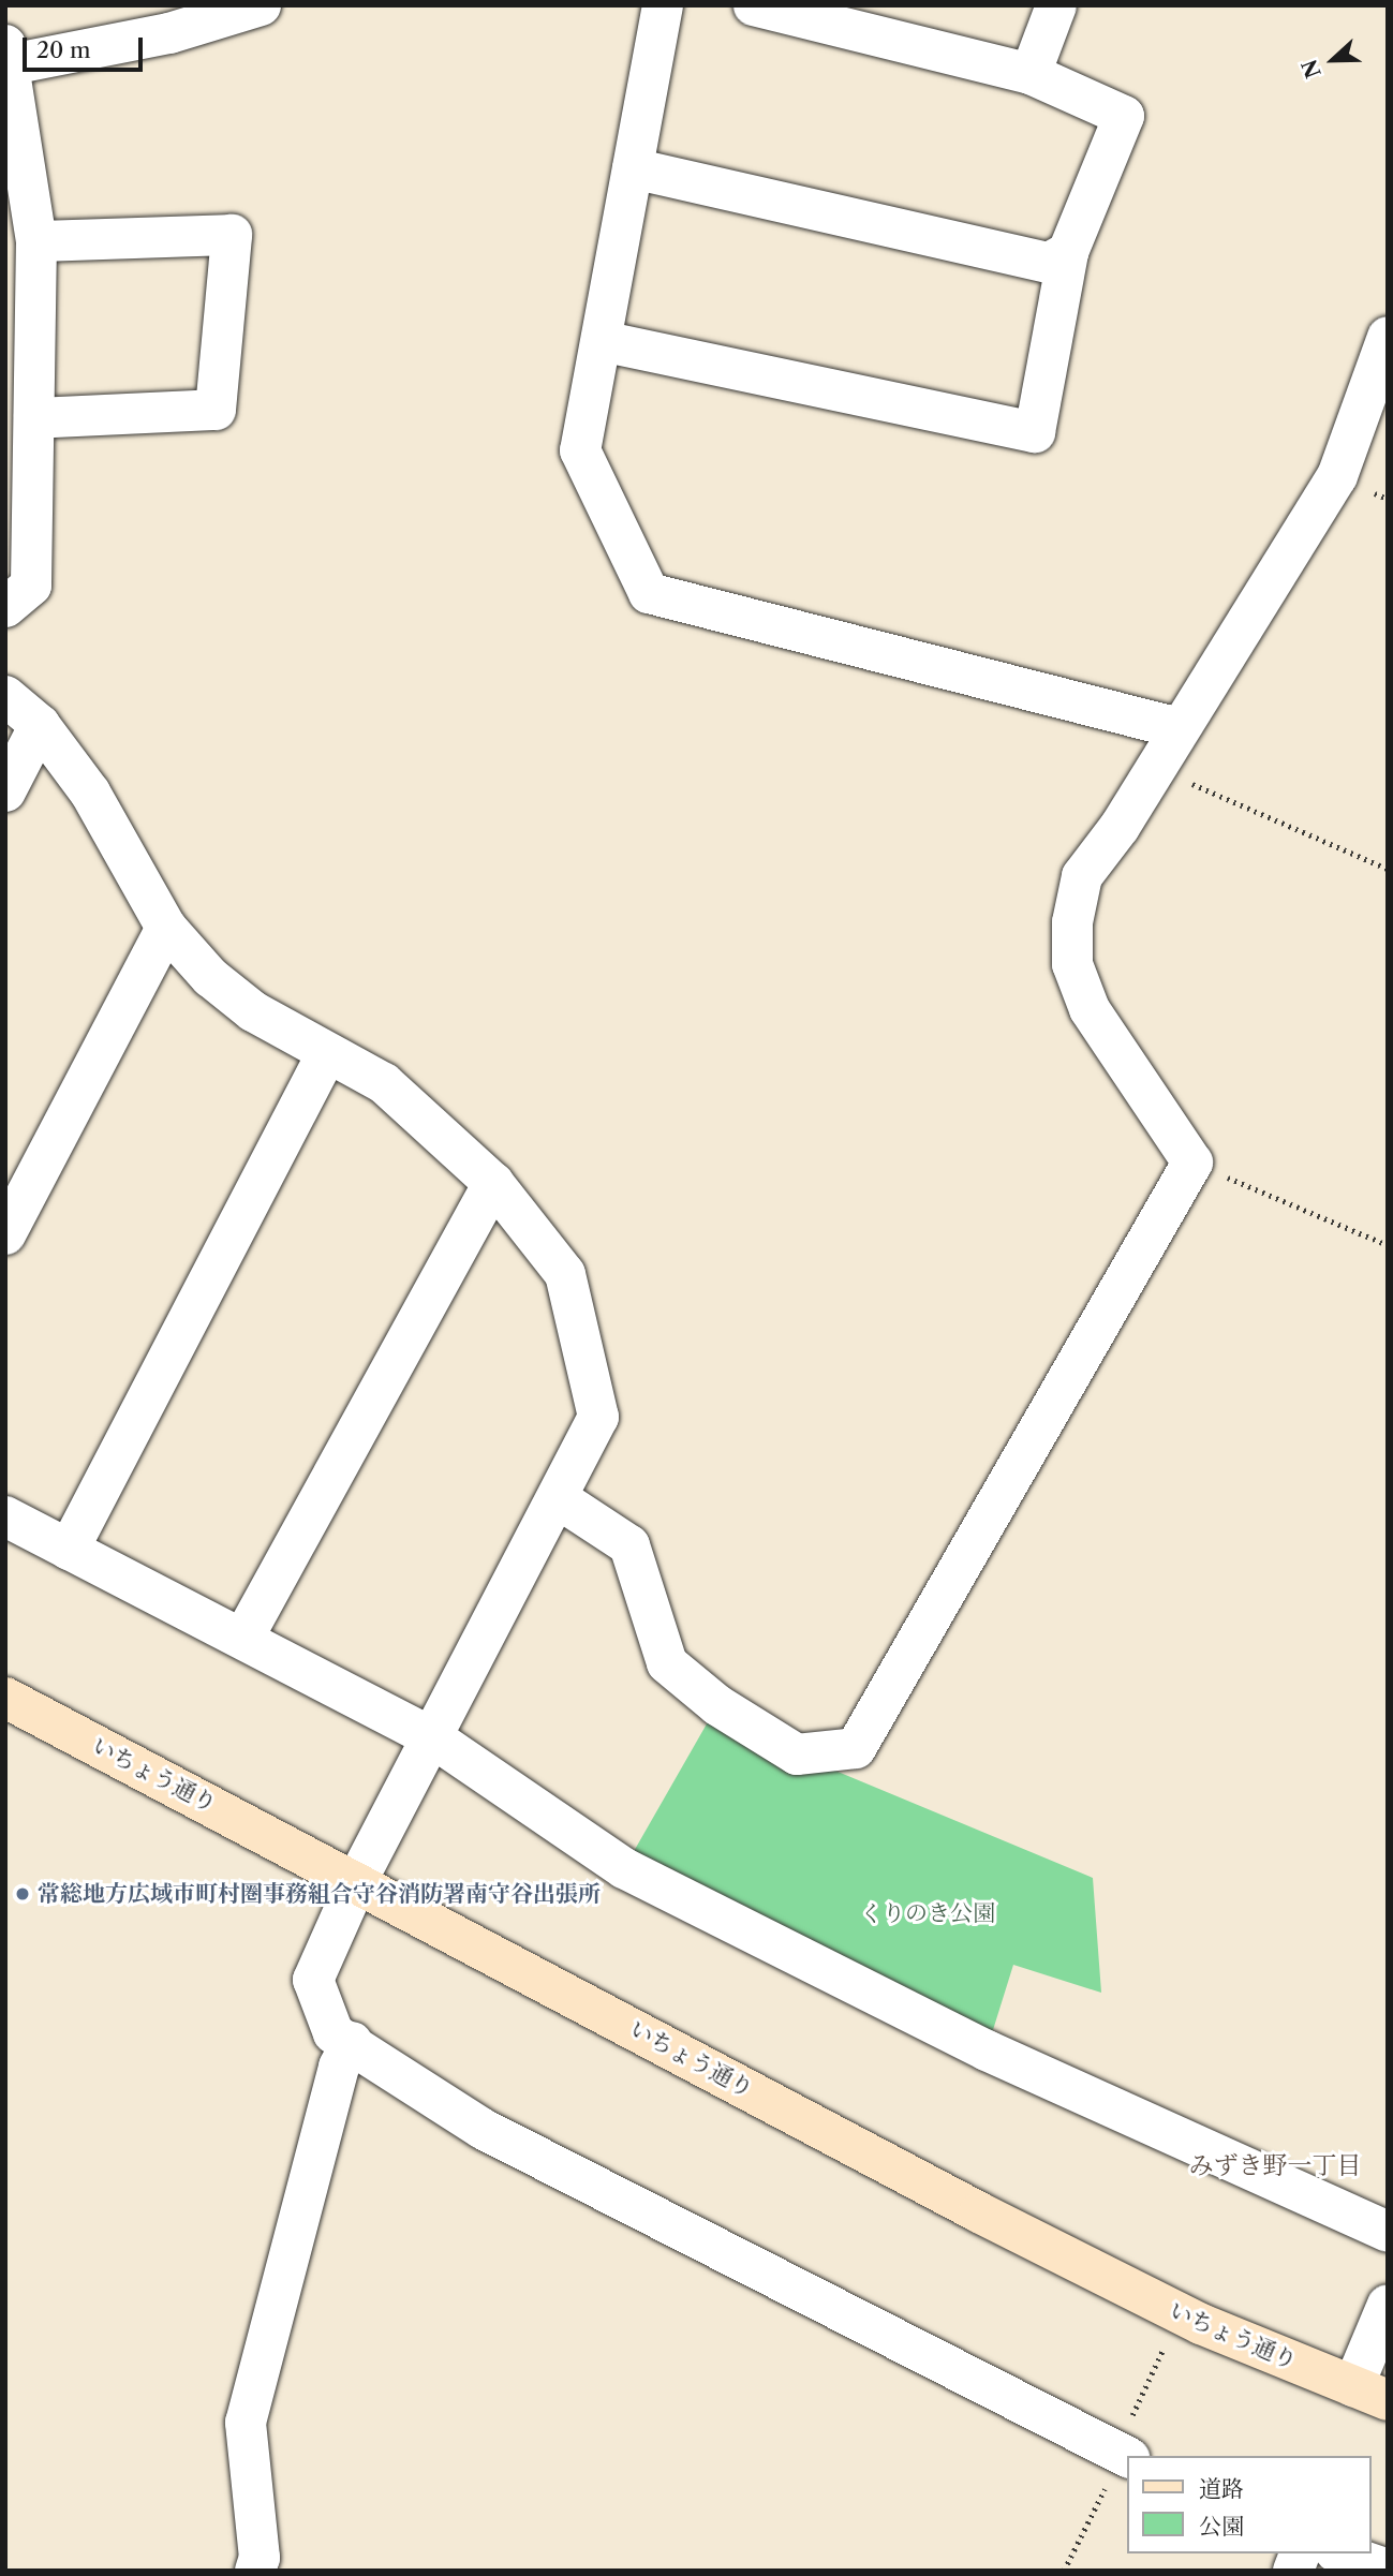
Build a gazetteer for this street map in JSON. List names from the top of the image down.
{
  "streets": {
    "street": ["いちょう通り"]
  },
  "districts": ["みずき野一丁目"],
  "parks": ["くりのき公園"],
  "places": ["常総地方広域市町村圏事務組合守谷消防署南守谷出張所"],
  "legend": ["道路", "公園"],
  "scale_bar": "20 m",
  "north": "left"
}
